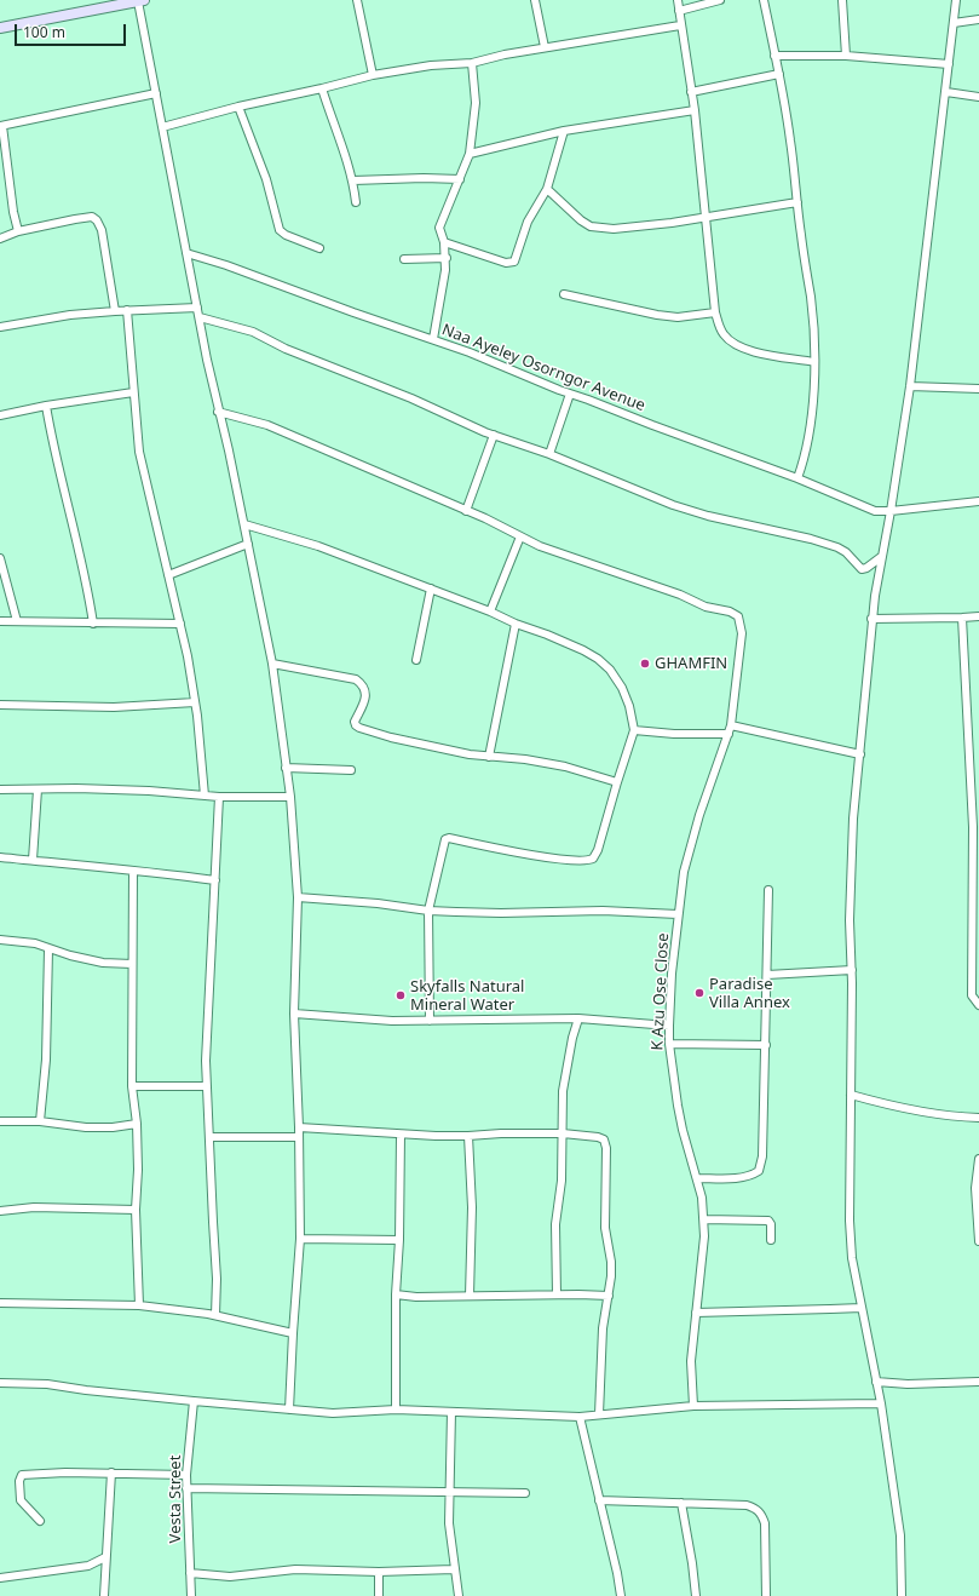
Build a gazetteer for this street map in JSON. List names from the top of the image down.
{
  "streets": {
    "street": ["Naa Ayeley Osorngor Avenue", "K Azu Ose Close", "Vesta Street"]
  },
  "places": ["GHAMFIN", "Paradise Villa Annex", "Skyfalls Natural Mineral Water"],
  "scale_bar": "100 m"
}
